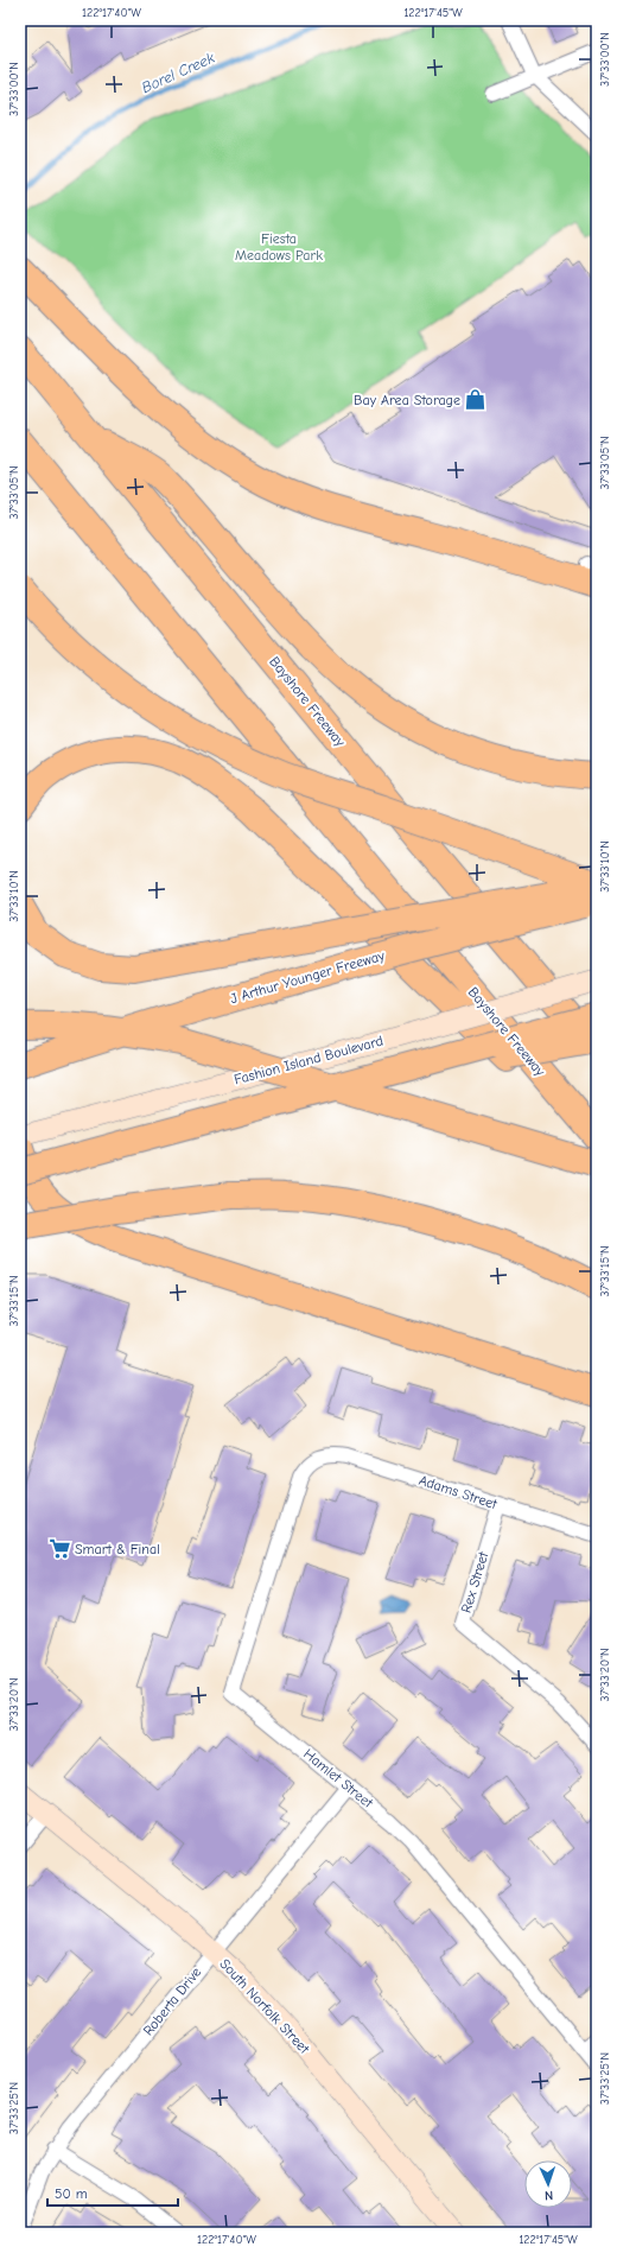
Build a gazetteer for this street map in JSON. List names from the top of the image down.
{
  "streets": {
    "highway": ["Bayshore Freeway", "J Arthur Younger Freeway"],
    "main road": ["Fashion Island Boulevard", "South Norfolk Street"],
    "street": [
      "Adams Street",
      "Rex Street",
      "Hamlet Street",
      "Roberta Drive"
    ]
  },
  "crossings": [
    ["Adams Street", "Rex Street"],
    ["Adams Street", "Hamlet Street"],
    ["Hamlet Street", "Roberta Drive"],
    ["Roberta Drive", "South Norfolk Street"]
  ],
  "water": ["Borel Creek"],
  "parks": ["Fiesta Meadows Park"],
  "places": {
    "shop": ["Bay Area Storage"],
    "supermarket": ["Smart & Final"]
  },
  "scale_bar": "50 m",
  "north": "bottom",
  "coordinates": [
    "122°17'40\"W",
    "122°17'45\"W",
    "37°33'00\"N",
    "37°33'05\"N",
    "37°33'10\"N",
    "37°33'15\"N",
    "37°33'20\"N",
    "37°33'25\"N"
  ]
}
